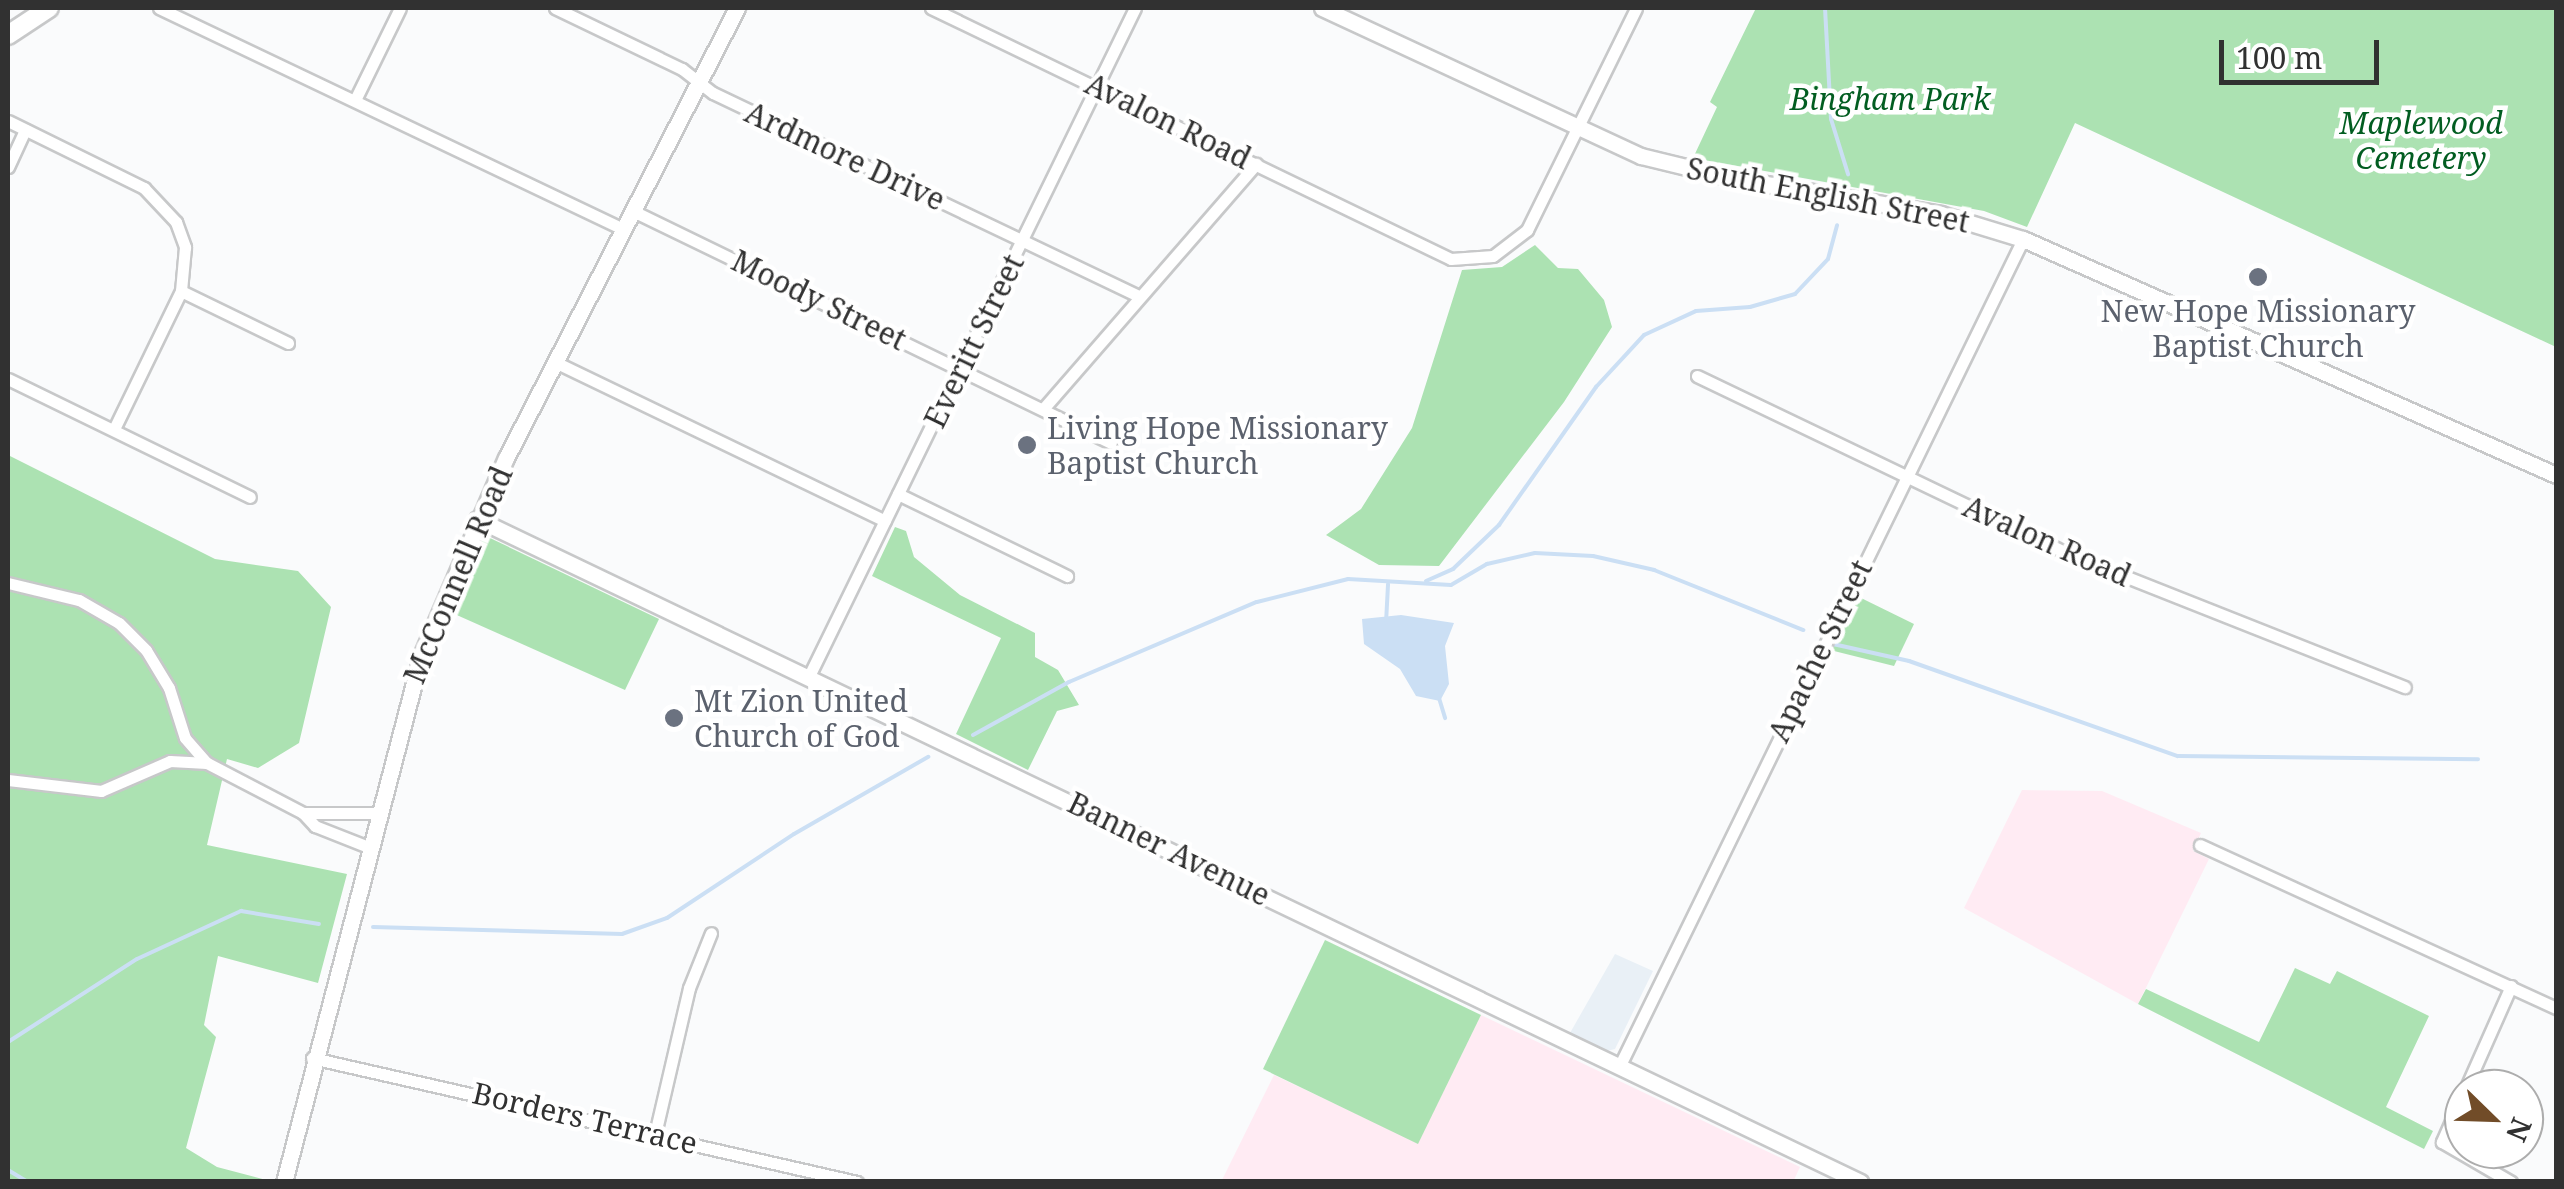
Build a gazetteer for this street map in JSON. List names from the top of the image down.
{
  "streets": {
    "street": [
      "Avalon Road",
      "Ardmore Drive",
      "South English Street",
      "Moody Street",
      "Everitt Street",
      "McConnell Road",
      "Apache Street",
      "Banner Avenue",
      "Borders Terrace"
    ]
  },
  "crossings": [
    ["Avalon Road", "South English Street"],
    ["Avalon Road", "Everitt Street"],
    ["Avalon Road", "Apache Street"],
    ["Ardmore Drive", "Everitt Street"],
    ["Ardmore Drive", "McConnell Road"],
    ["South English Street", "Apache Street"],
    ["Moody Street", "Everitt Street"],
    ["Moody Street", "McConnell Road"],
    ["Everitt Street", "Banner Avenue"],
    ["McConnell Road", "Banner Avenue"],
    ["McConnell Road", "Borders Terrace"],
    ["Apache Street", "Banner Avenue"]
  ],
  "parks": ["Bingham Park", "Maplewood Cemetery"],
  "places": ["New Hope Missionary Baptist Church", "Living Hope Missionary Baptist Church", "Mt Zion United Church of God"],
  "scale_bar": "100 m",
  "north": "bottom right"
}
